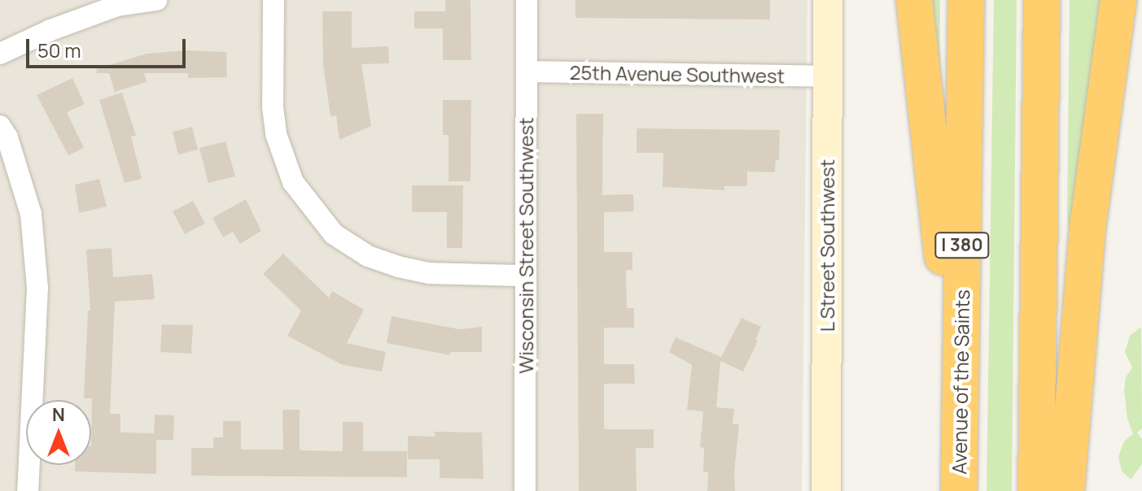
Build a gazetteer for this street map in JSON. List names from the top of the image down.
{
  "streets": {
    "highway": ["I 380", "Avenue of the Saints"],
    "street": ["25th Avenue Southwest", "Wisconsin Street Southwest", "L Street Southwest"]
  },
  "crossings": [
    ["25th Avenue Southwest", "Wisconsin Street Southwest"],
    ["25th Avenue Southwest", "L Street Southwest"]
  ],
  "scale_bar": "50 m",
  "north": "top"
}
